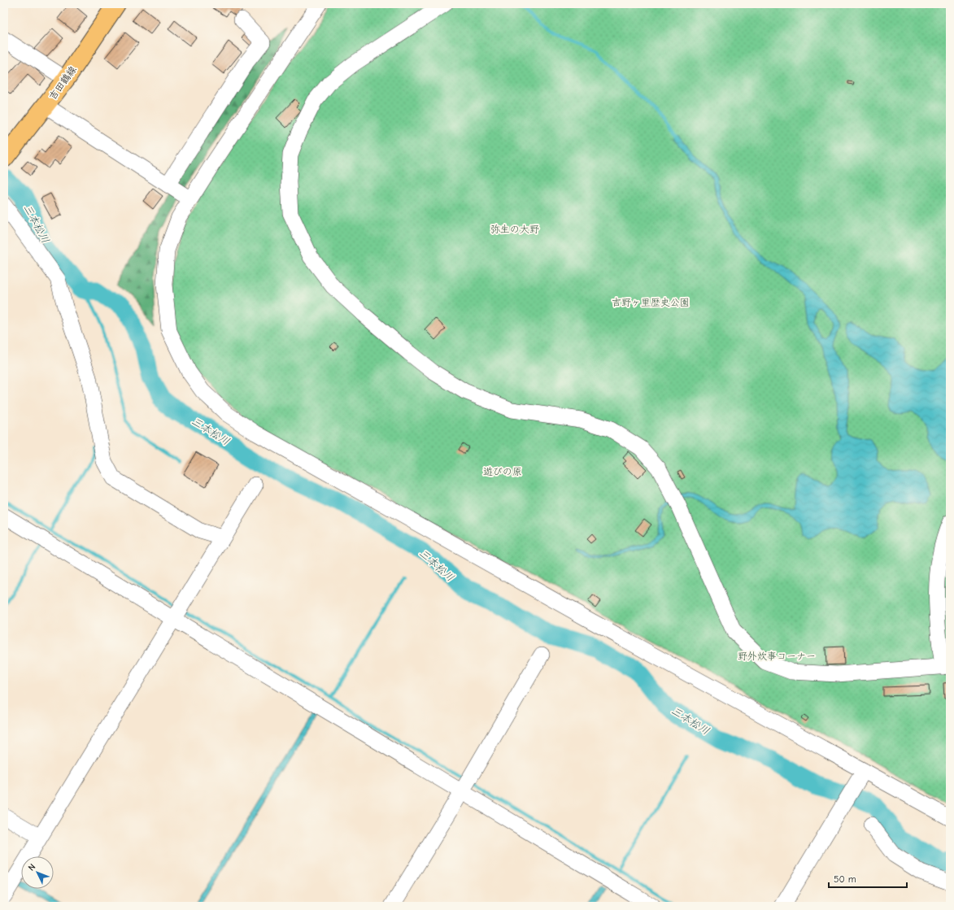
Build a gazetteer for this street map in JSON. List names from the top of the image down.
{
  "streets": {
    "main road": ["吉田鶴線"]
  },
  "water": ["三本松川"],
  "parks": [
    "弥生の大野",
    "吉野ヶ里歴史公園",
    "遊びの原",
    "野外炊事コーナー"
  ],
  "scale_bar": "50 m",
  "north": "top left"
}
